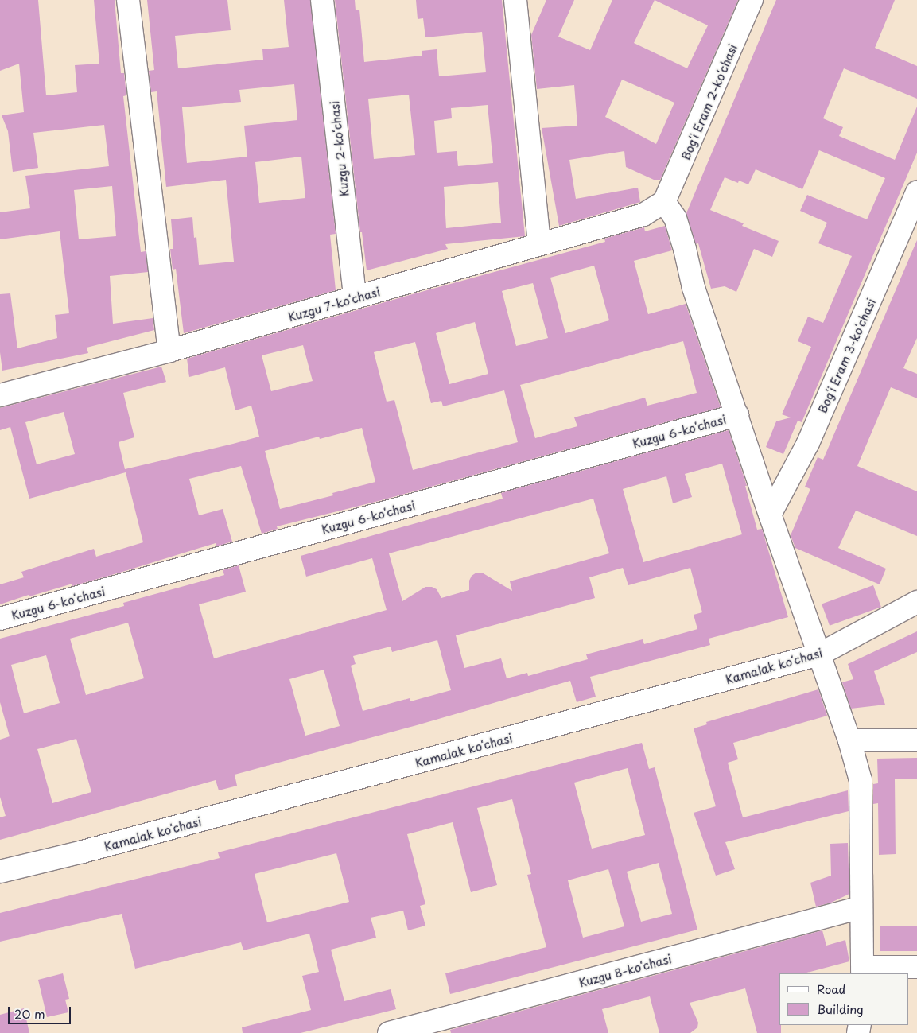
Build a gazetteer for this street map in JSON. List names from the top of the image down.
{
  "streets": {
    "street": [
      "Bogʻi Eram 2-koʻchasi",
      "Kuzgu 2-koʻchasi",
      "Kuzgu 7-koʻchasi",
      "Bogʻi Eram 3-koʻchasi",
      "Kuzgu 6-koʻchasi",
      "Kamalak koʻchasi",
      "Kuzgu 8-koʻchasi"
    ]
  },
  "crossings": [
    ["Bogʻi Eram 2-koʻchasi", "Kuzgu 7-koʻchasi"],
    ["Kuzgu 2-koʻchasi", "Kuzgu 7-koʻchasi"]
  ],
  "legend": ["Road", "Building"],
  "scale_bar": "20 m"
}
